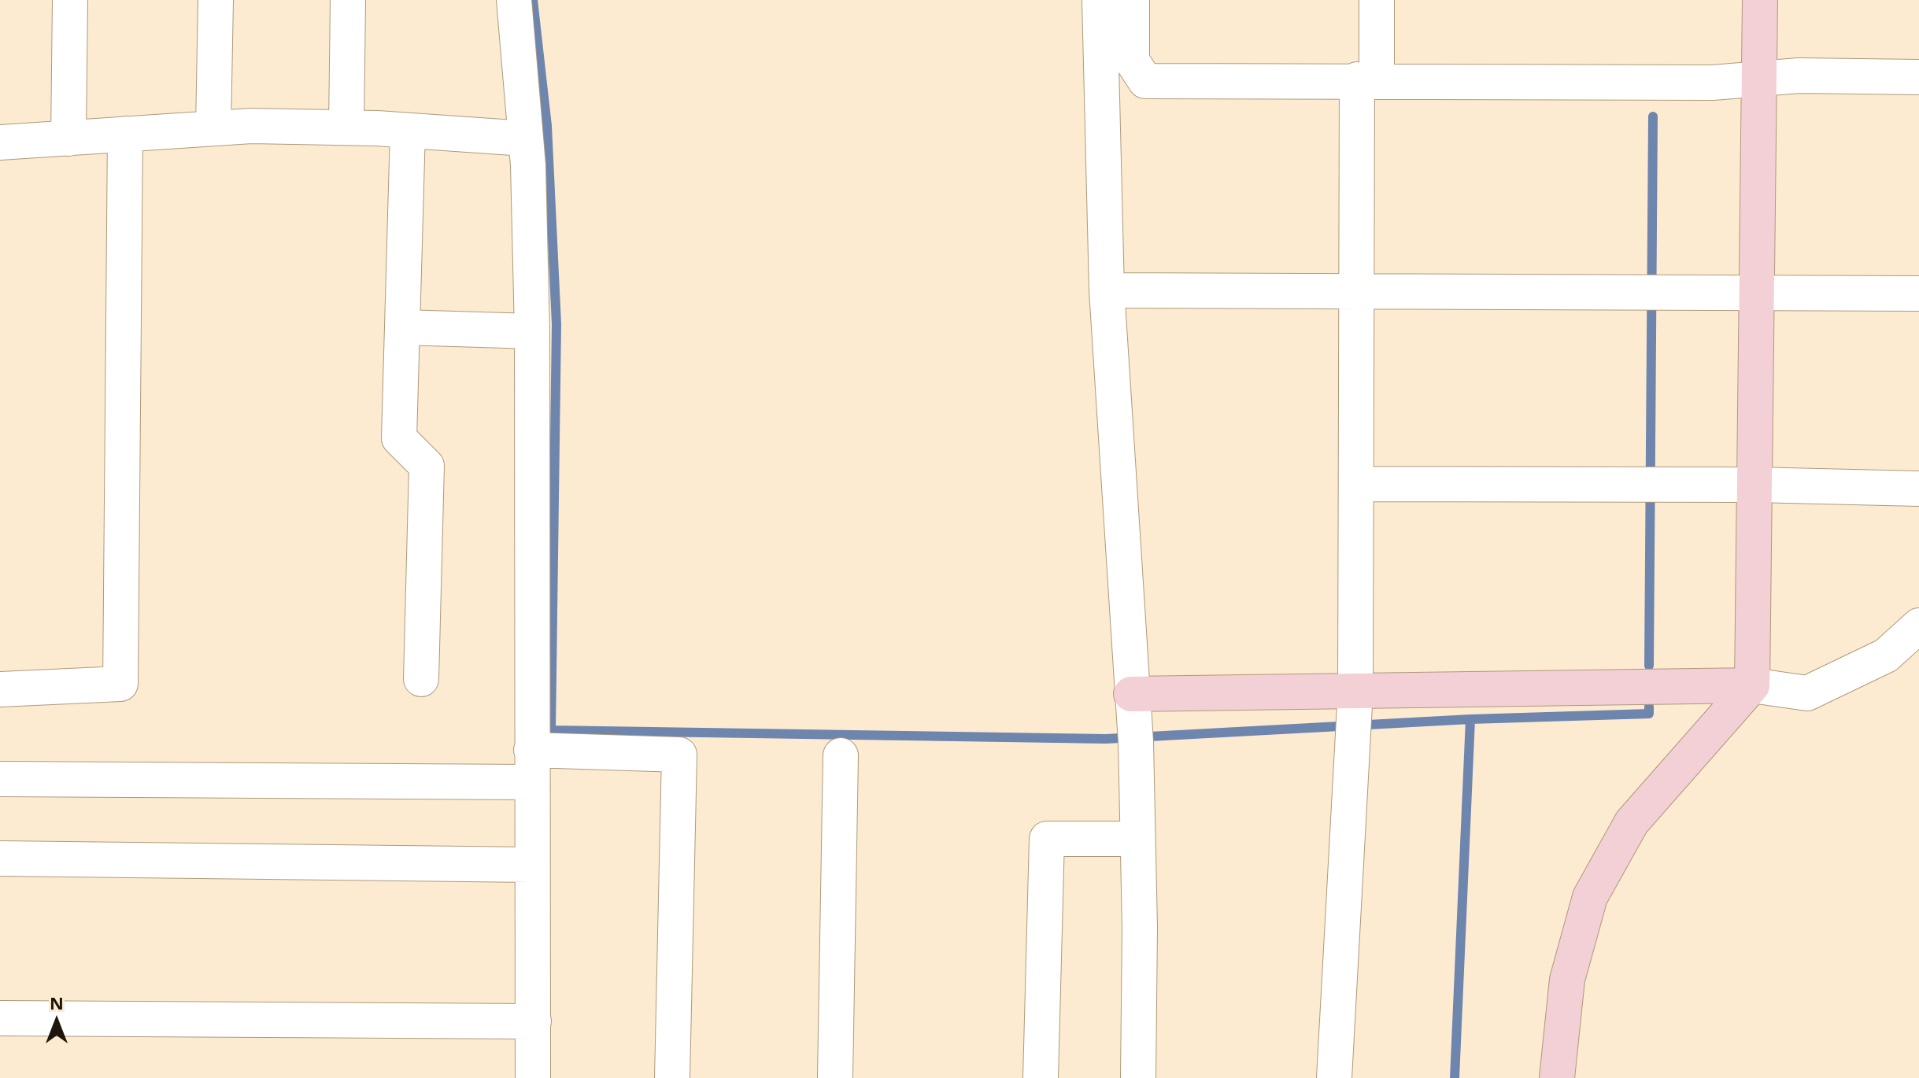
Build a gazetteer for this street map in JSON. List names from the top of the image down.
{
  "north": "top"
}
